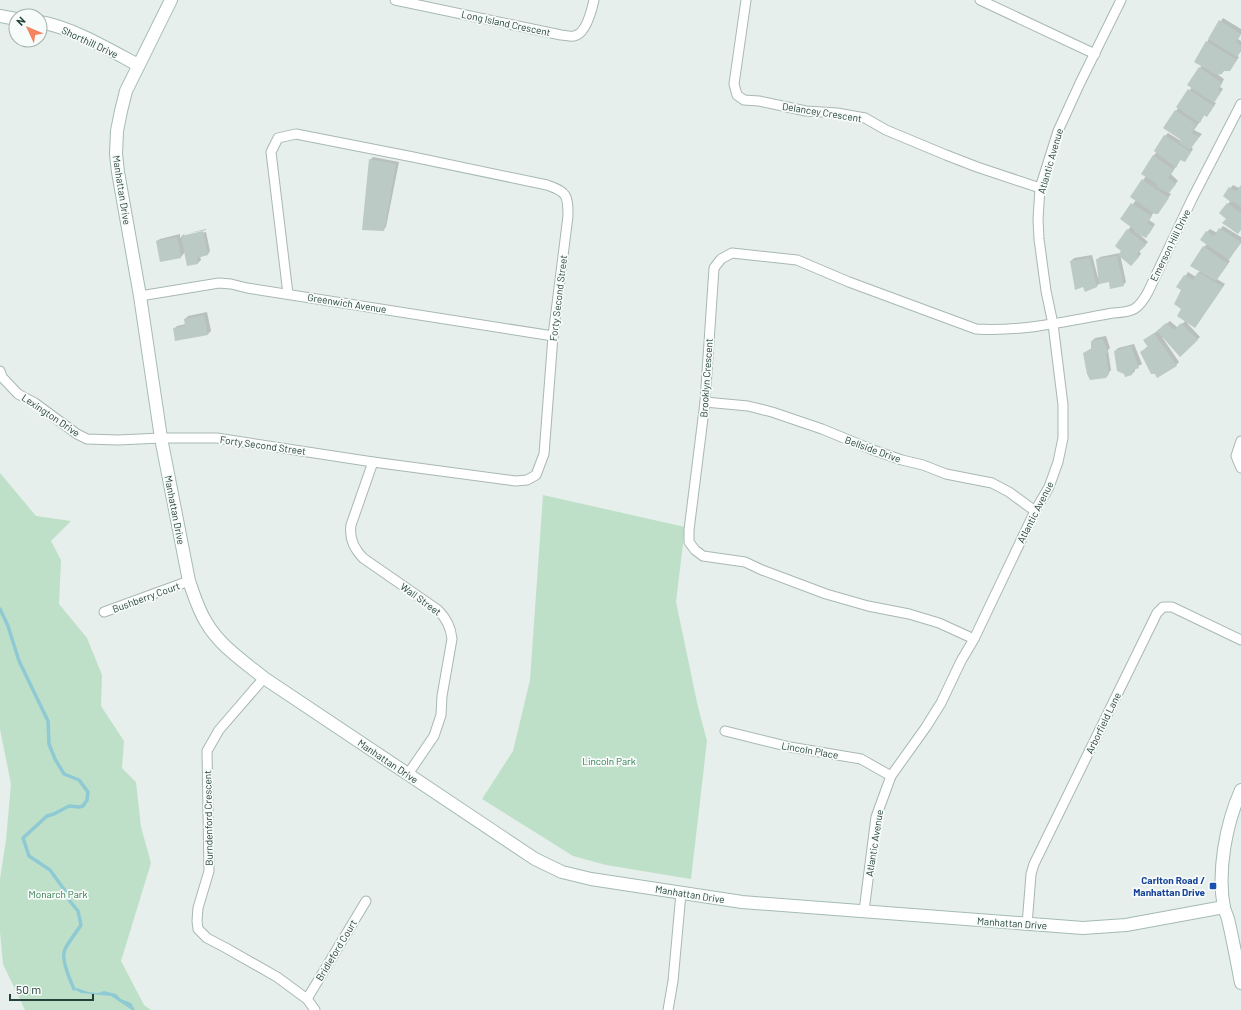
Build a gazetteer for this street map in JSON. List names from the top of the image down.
{
  "streets": {
    "street": [
      "Long Island Crescent",
      "Shorthill Drive",
      "Delancey Crescent",
      "Atlantic Avenue",
      "Manhattan Drive",
      "Emerson Hill Drive",
      "Forty Second Street",
      "Greenwich Avenue",
      "Brooklyn Crescent",
      "Lexington Drive",
      "Bellside Drive",
      "Bushberry Court",
      "Wall Street",
      "Arborfield Lane",
      "Lincoln Place",
      "Burndenford Crescent",
      "Bridleford Court"
    ]
  },
  "crossings": [
    ["Shorthill Drive", "Manhattan Drive"],
    ["Delancey Crescent", "Atlantic Avenue"],
    ["Atlantic Avenue", "Manhattan Drive"],
    ["Atlantic Avenue", "Emerson Hill Drive"],
    ["Atlantic Avenue", "Brooklyn Crescent"],
    ["Atlantic Avenue", "Bellside Drive"],
    ["Atlantic Avenue", "Lincoln Place"],
    ["Manhattan Drive", "Forty Second Street"],
    ["Manhattan Drive", "Greenwich Avenue"],
    ["Manhattan Drive", "Lexington Drive"],
    ["Manhattan Drive", "Bushberry Court"],
    ["Manhattan Drive", "Wall Street"],
    ["Manhattan Drive", "Arborfield Lane"],
    ["Manhattan Drive", "Burndenford Crescent"],
    ["Emerson Hill Drive", "Brooklyn Crescent"],
    ["Forty Second Street", "Greenwich Avenue"],
    ["Forty Second Street", "Lexington Drive"],
    ["Forty Second Street", "Wall Street"],
    ["Brooklyn Crescent", "Bellside Drive"],
    ["Burndenford Crescent", "Bridleford Court"]
  ],
  "parks": ["Lincoln Park", "Monarch Park"],
  "places": {
    "transit": ["Carlton Road / Manhattan Drive"]
  },
  "scale_bar": "50 m",
  "north": "top left"
}
